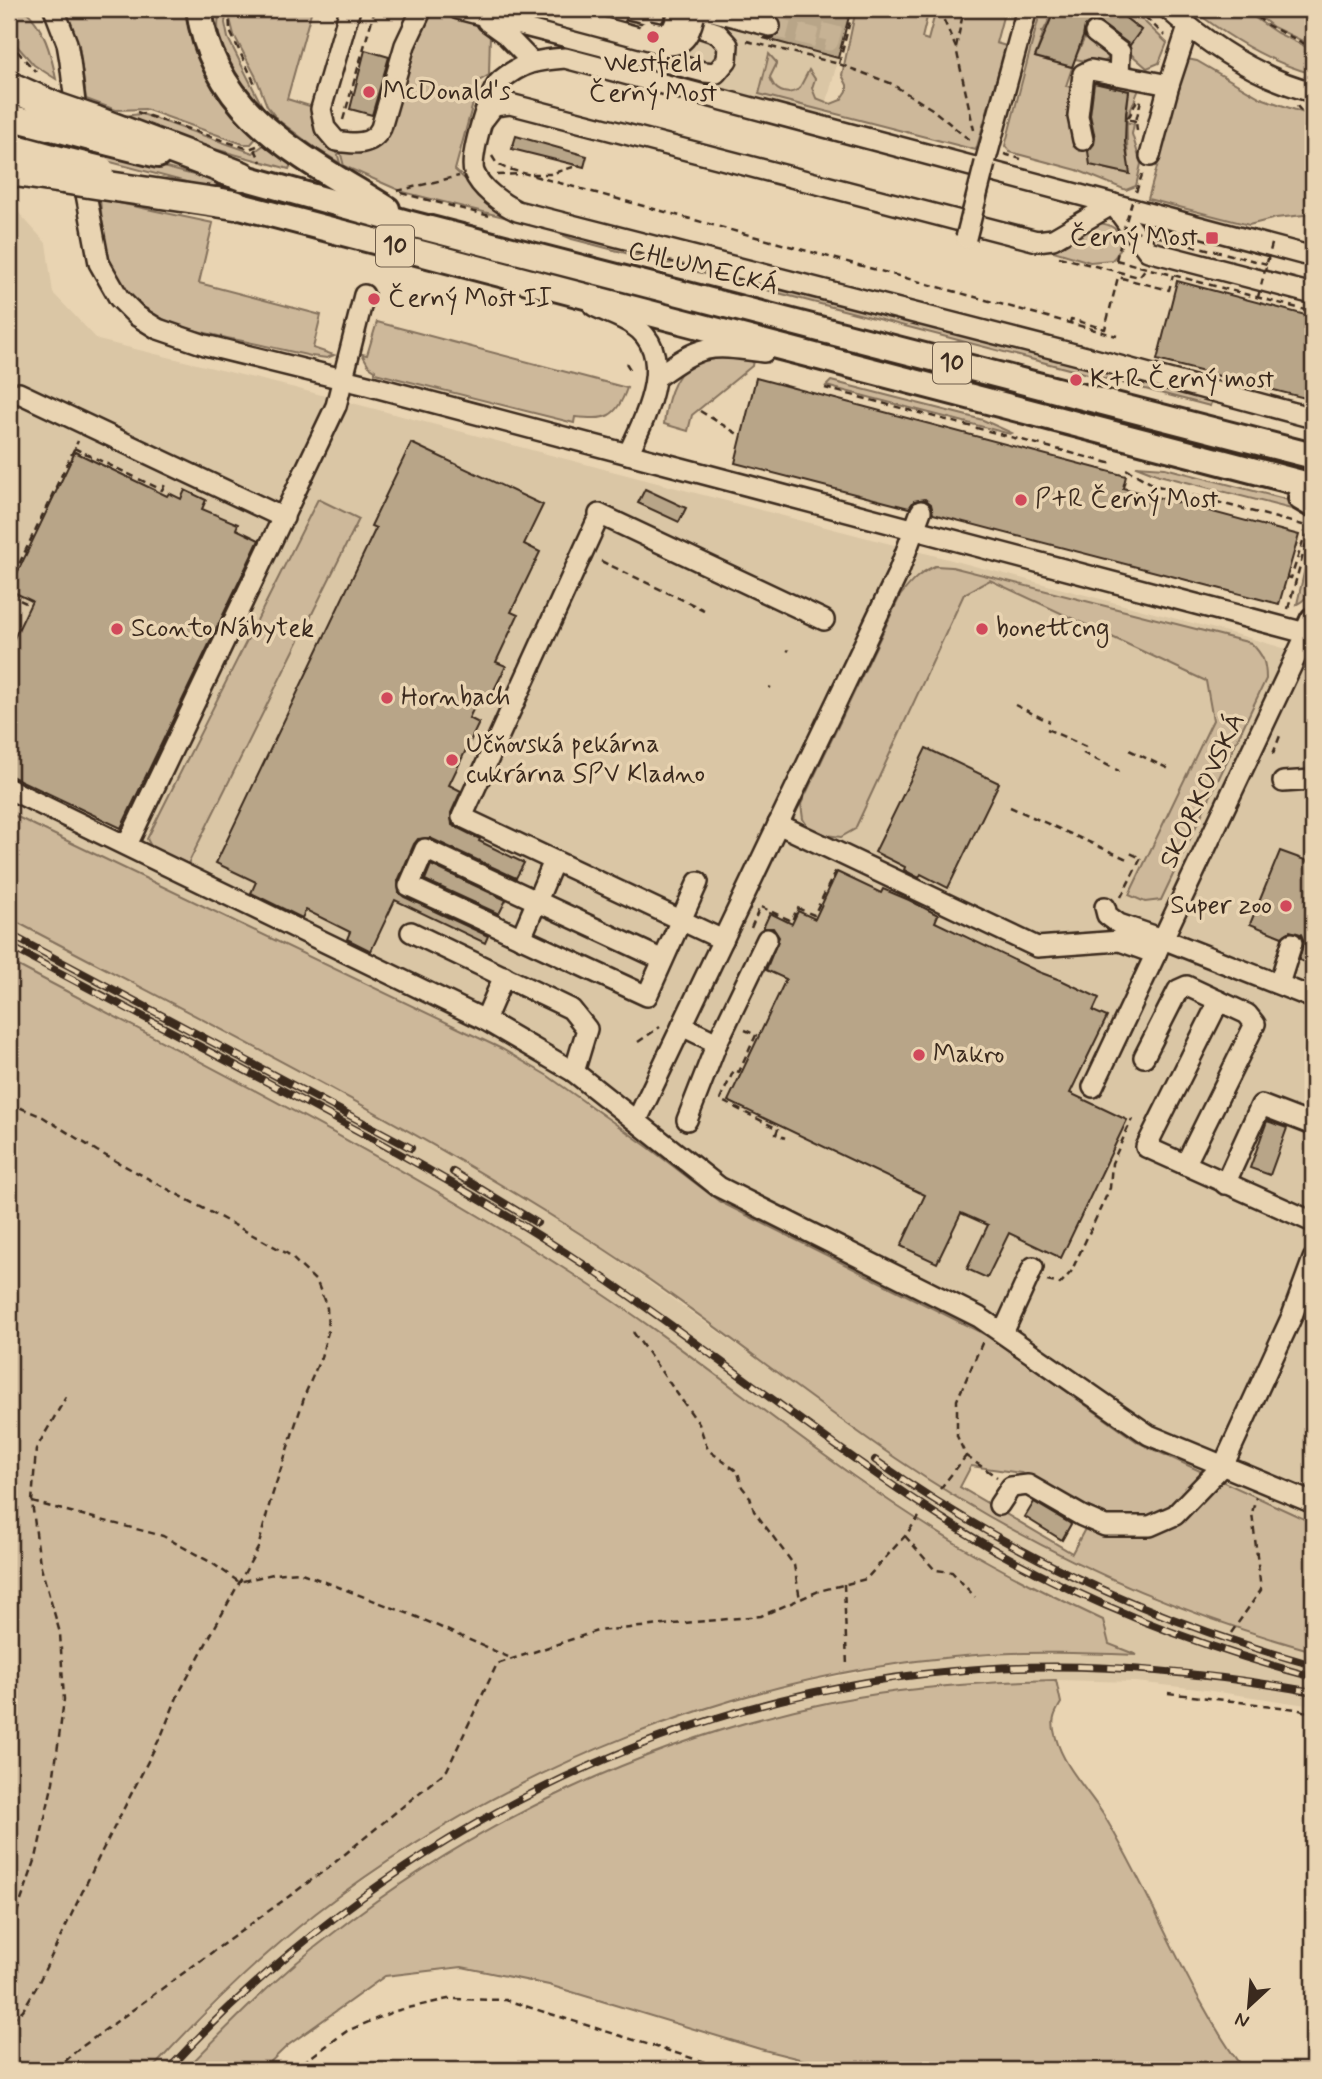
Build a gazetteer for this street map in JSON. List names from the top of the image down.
{
  "streets": {
    "main road": ["10", "CHLUMECKÁ"],
    "street": ["SKORKOVSKÁ"]
  },
  "places": {
    "other": [
      "Westfield Černý Most",
      "McDonald's",
      "Černý Most II",
      "K+R Černý most",
      "P+R Černý Most",
      "Sconto Nábytek",
      "bonettcng",
      "Hornbach",
      "Učňovská pekárna cukrárna SPV Kladno",
      "Super zoo",
      "Makro"
    ],
    "transit": ["Černý Most"]
  },
  "north": "bottom left"
}
